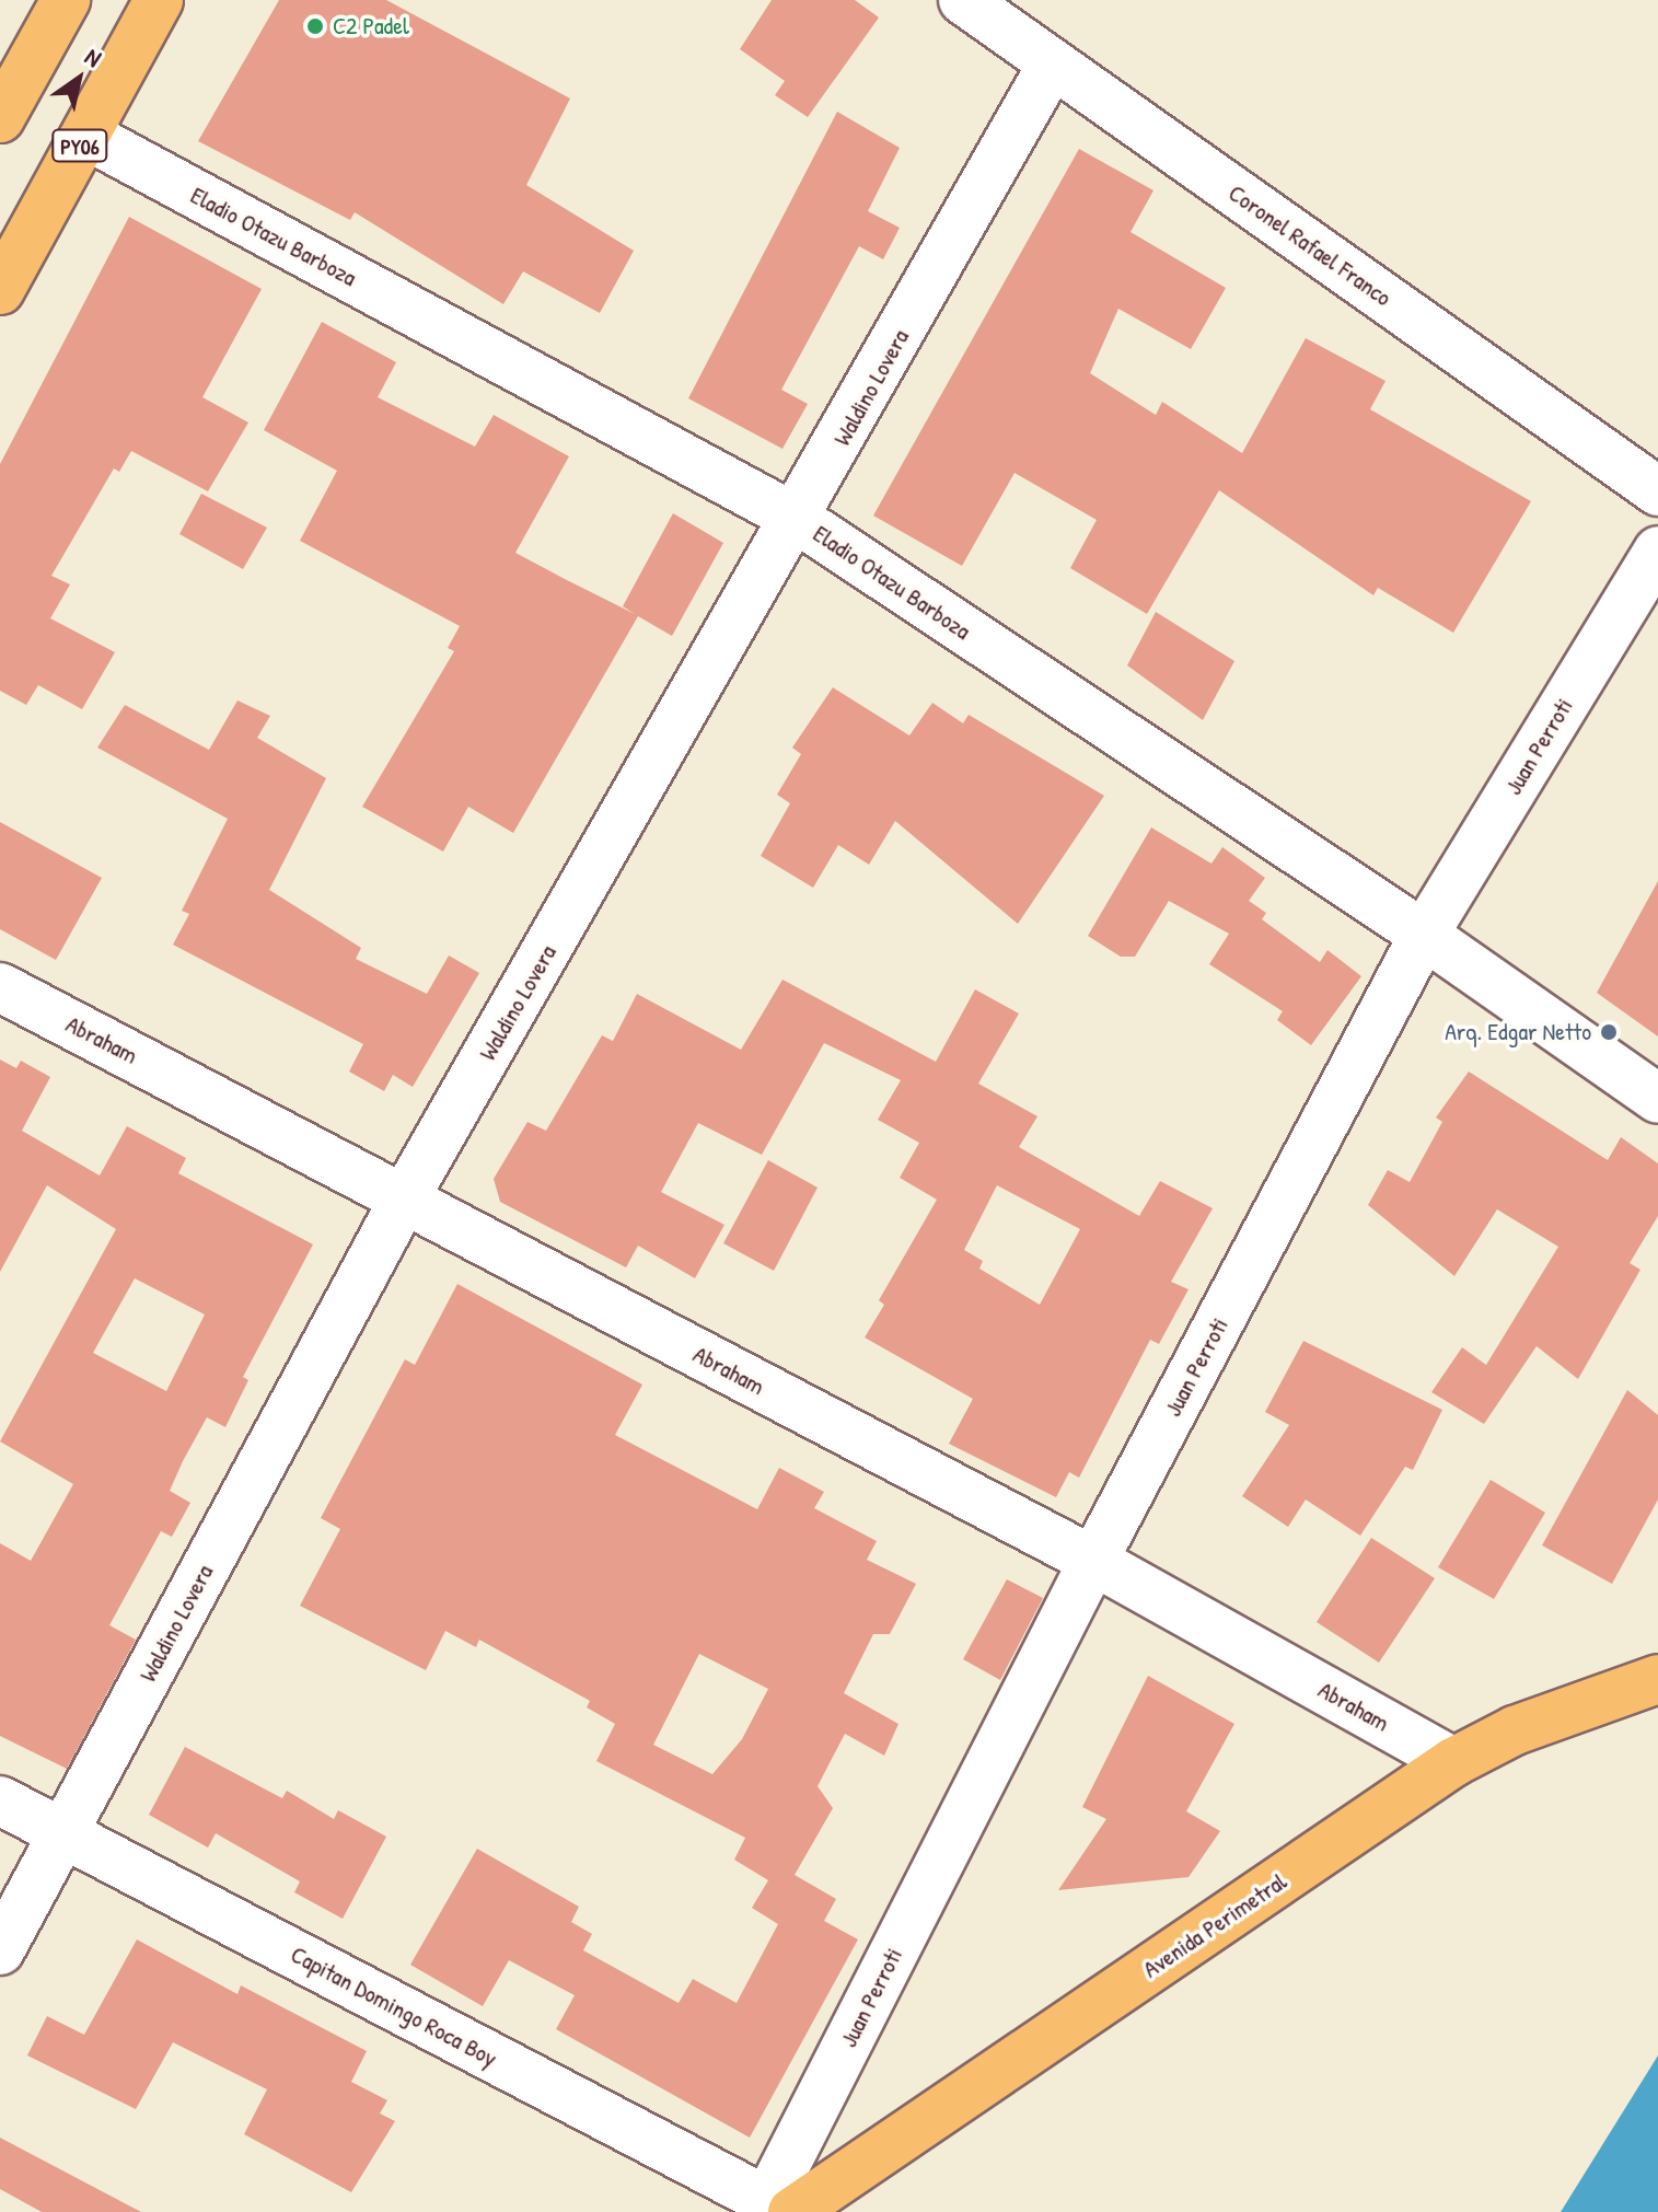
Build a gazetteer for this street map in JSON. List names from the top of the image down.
{
  "streets": {
    "main road": ["PY06", "Avenida Perimetral"],
    "street": [
      "Eladio Otazu Barboza",
      "Coronel Rafael Franco",
      "Waldino Lovera",
      "Juan Perroti",
      "Abraham",
      "Capitan Domingo Roca Boy"
    ]
  },
  "crossings": [
    ["PY06", "Eladio Otazu Barboza"],
    ["Eladio Otazu Barboza", "Waldino Lovera"],
    ["Eladio Otazu Barboza", "Juan Perroti"],
    ["Coronel Rafael Franco", "Waldino Lovera"],
    ["Waldino Lovera", "Abraham"],
    ["Waldino Lovera", "Capitan Domingo Roca Boy"],
    ["Juan Perroti", "Abraham"],
    ["Juan Perroti", "Avenida Perimetral"],
    ["Juan Perroti", "Capitan Domingo Roca Boy"],
    ["Abraham", "Avenida Perimetral"],
    ["Avenida Perimetral", "Capitan Domingo Roca Boy"]
  ],
  "places": ["C2 Padel", "Arq. Edgar Netto"],
  "north": "top right"
}
